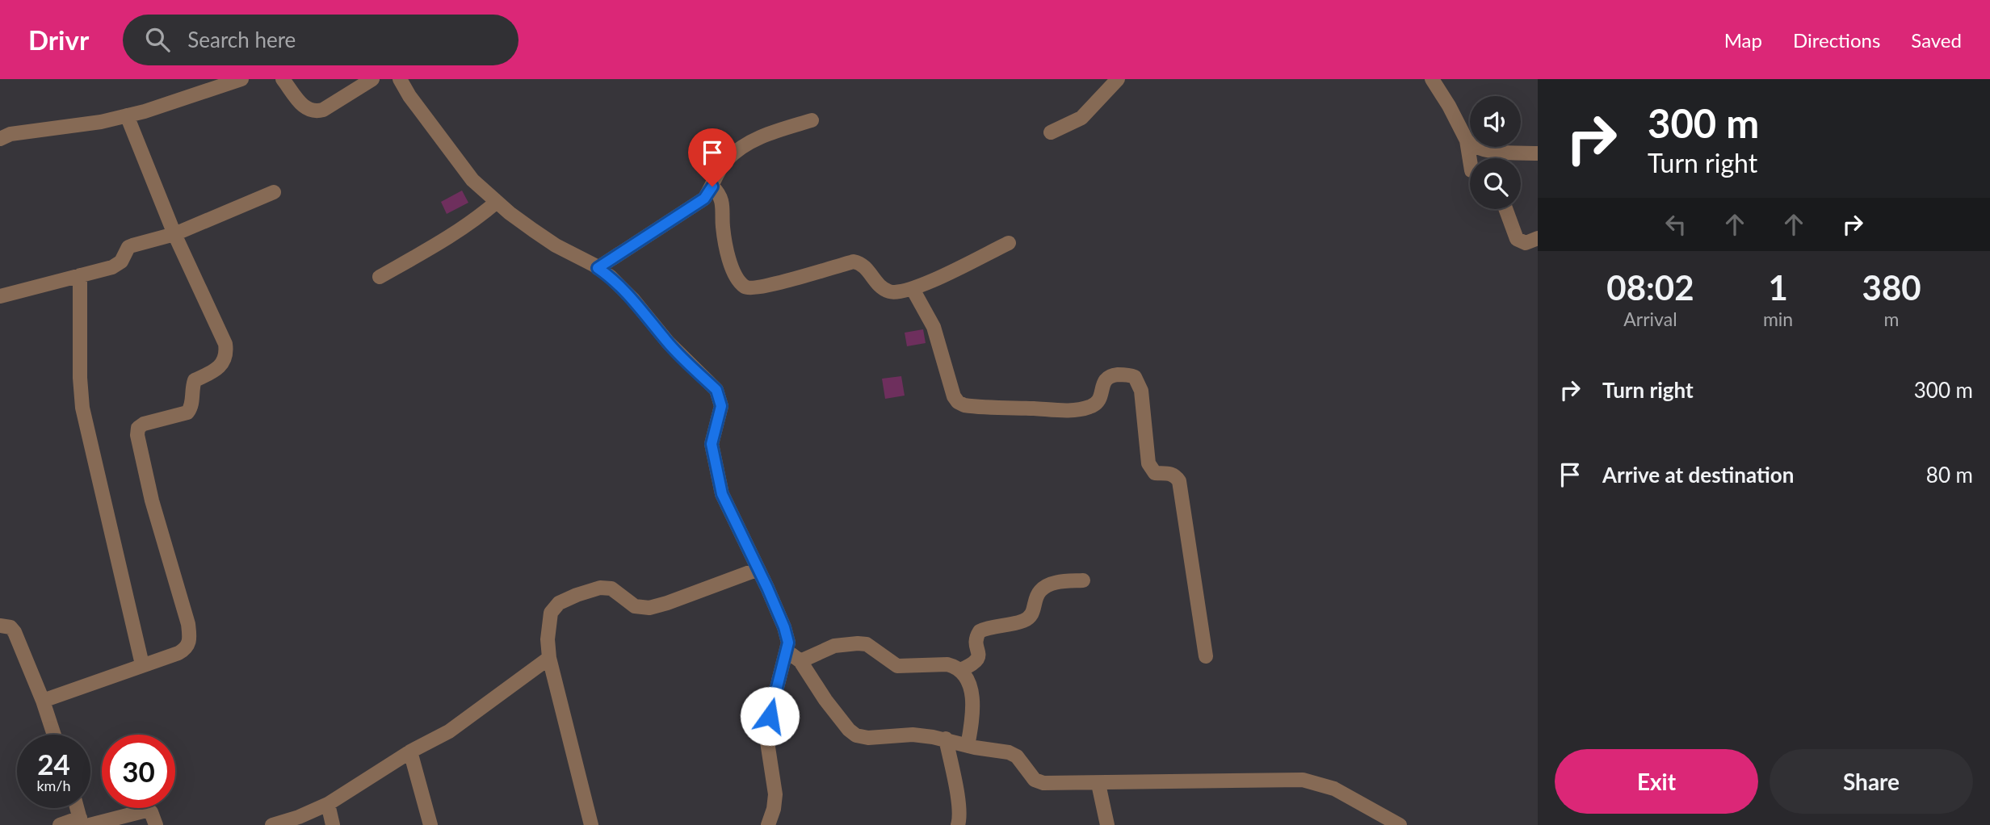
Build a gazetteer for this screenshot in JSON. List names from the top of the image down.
{
  "page": {
    "header": "Drivr",
    "search": "Search here",
    "nav": ["Map", "Directions", "Saved"],
    "turn": ["300 m", "Turn right"],
    "eta": [
      "08:02",
      "Arrival",
      "1",
      "min",
      "380",
      "m"
    ],
    "list": [
      {
        "name": "Turn right",
        "value": "300 m"
      },
      {
        "name": "Arrive at destination",
        "value": "80 m"
      }
    ],
    "speed": "24 km/h",
    "limit": "30",
    "buttons": ["Exit", "Share"]
  }
}
